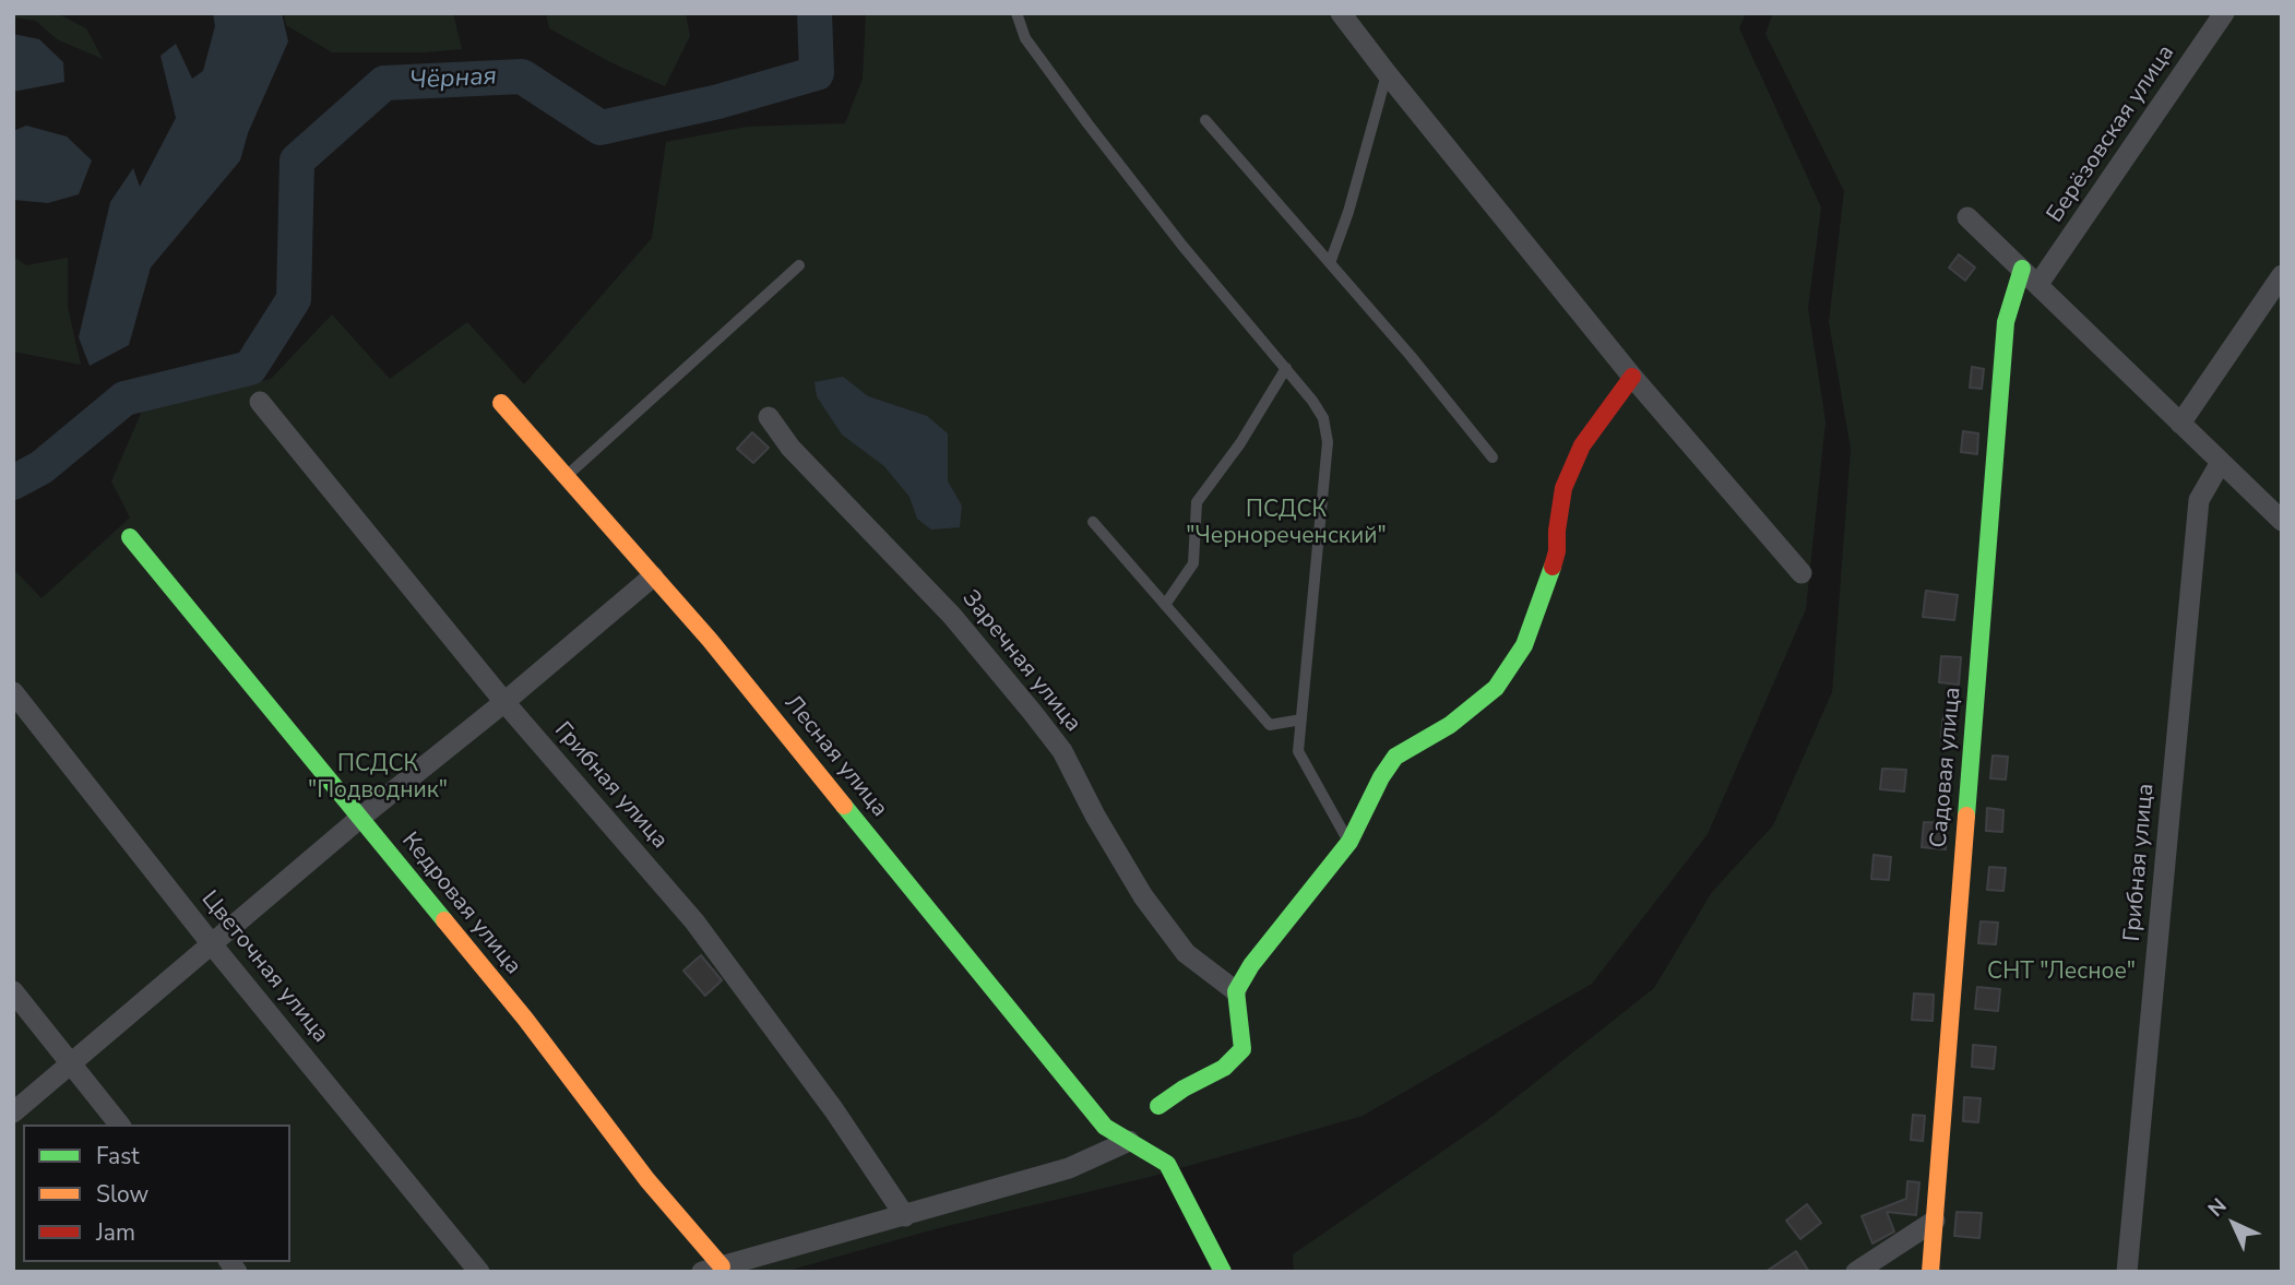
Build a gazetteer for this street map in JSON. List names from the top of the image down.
{
  "streets": {
    "street": [
      "Берёзовская улица",
      "Заречная улица",
      "Лесная улица",
      "Садовая улица",
      "Грибная улица",
      "Кедровая улица",
      "Цветочная улица"
    ]
  },
  "water": ["Чёрная"],
  "parks": ["ПСДСК \"Чернореченский\"", "ПСДСК \"Подводник\"", "СНТ \"Лесное\""],
  "legend": ["Fast", "Slow", "Jam"],
  "north": "top left"
}
